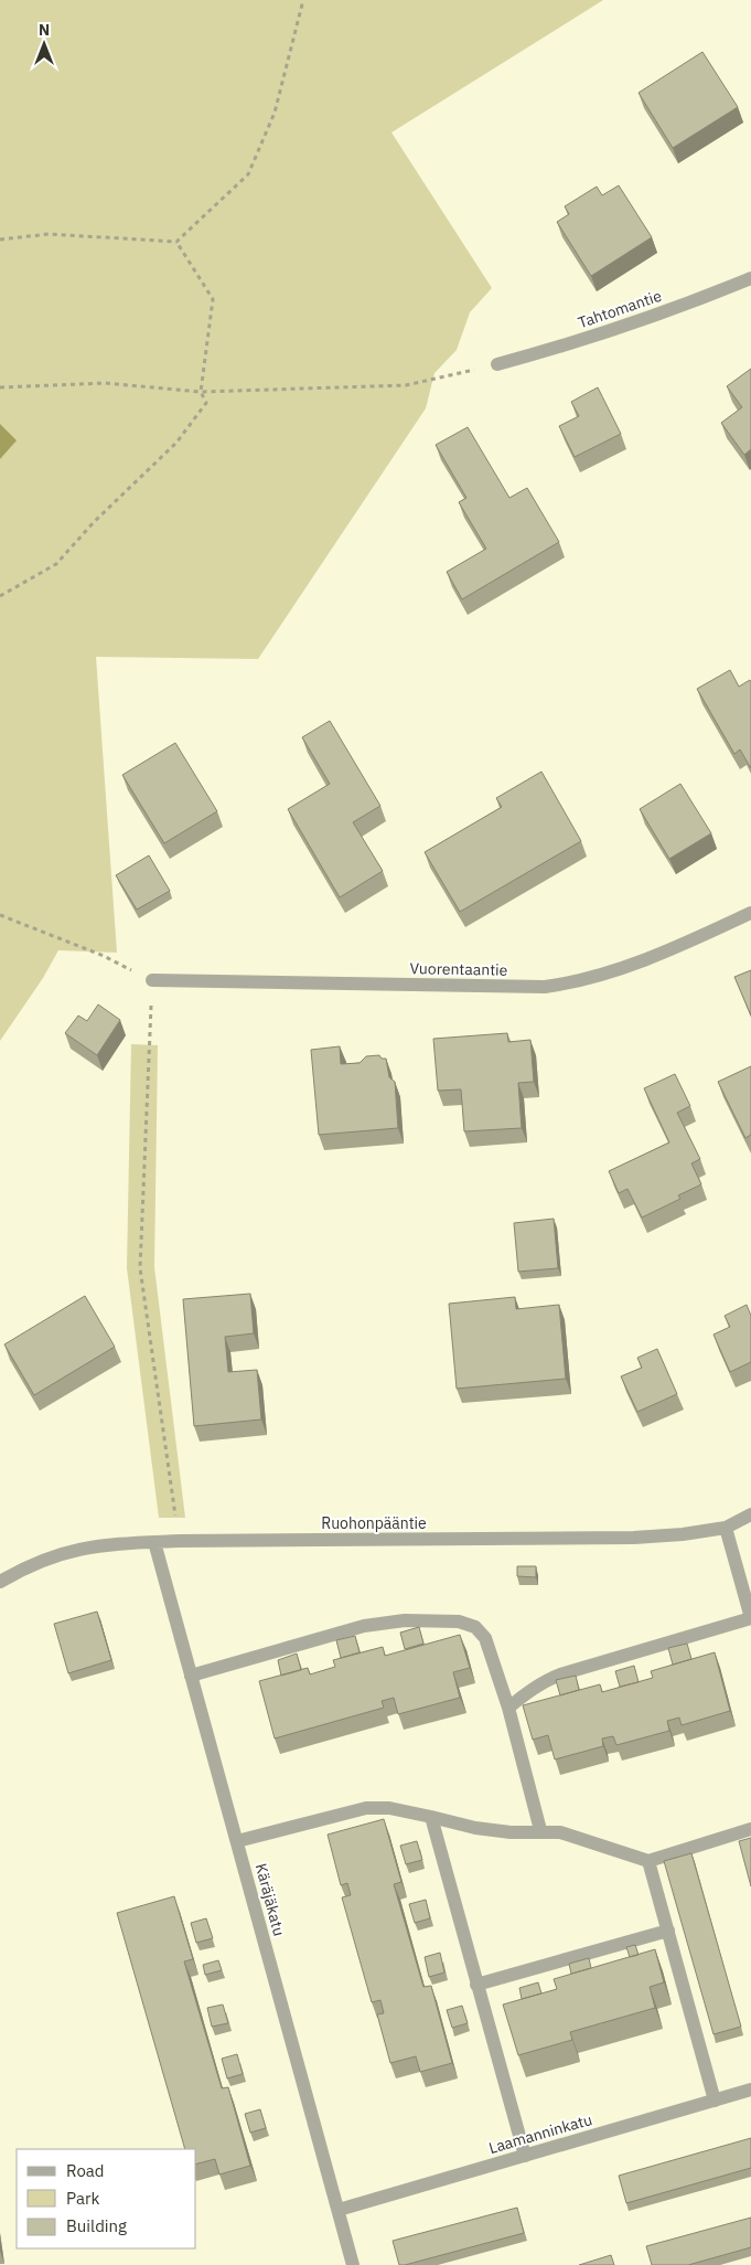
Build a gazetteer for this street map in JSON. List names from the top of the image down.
{
  "streets": {
    "street": [
      "Tahtomantie",
      "Vuorentaantie",
      "Ruohonpääntie",
      "Käräjäkatu",
      "Laamanninkatu"
    ]
  },
  "crossings": [
    ["Ruohonpääntie", "Käräjäkatu"],
    ["Käräjäkatu", "Laamanninkatu"]
  ],
  "legend": ["Road", "Park", "Building"],
  "north": "top"
}
